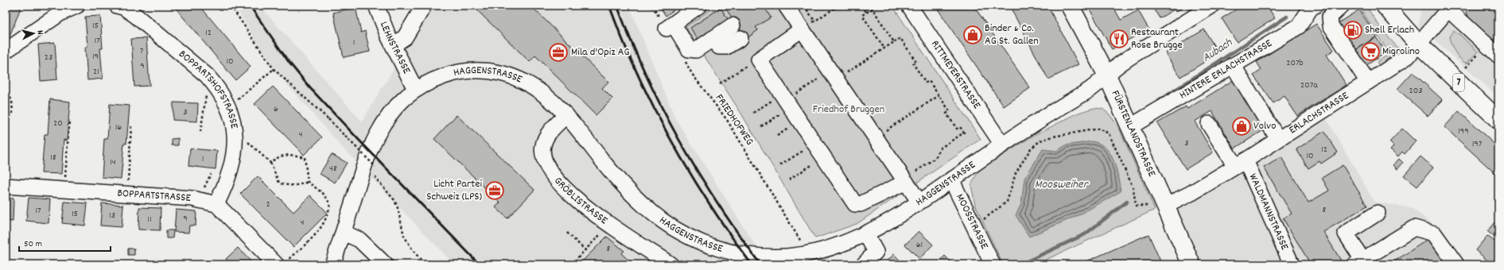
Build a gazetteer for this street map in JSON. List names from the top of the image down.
{
  "streets": {
    "main road": ["7", "FÜRSTENLANDSTRASSE"],
    "street": [
      "LEHNSTRASSE",
      "HINTERE ERLACHSTRASSE",
      "RITTMEYERSTRASSE",
      "HAGGENSTRASSE",
      "BOPPARTSHOFSTRASSE",
      "ERLACHSTRASSE",
      "BOPPARTSTRASSE",
      "GRÖBLISTRASSE",
      "WALDMANNSTRASSE",
      "MOOSSTRASSE"
    ],
    "path": ["FRIEDHOFWEG"]
  },
  "crossings": [
    ["LEHNSTRASSE", "HAGGENSTRASSE"],
    ["HINTERE ERLACHSTRASSE", "FÜRSTENLANDSTRASSE"],
    ["RITTMEYERSTRASSE", "HAGGENSTRASSE"],
    ["HAGGENSTRASSE", "FÜRSTENLANDSTRASSE"],
    ["HAGGENSTRASSE", "GRÖBLISTRASSE"],
    ["HAGGENSTRASSE", "MOOSSTRASSE"],
    ["7", "ERLACHSTRASSE"],
    ["BOPPARTSHOFSTRASSE", "BOPPARTSTRASSE"],
    ["ERLACHSTRASSE", "FÜRSTENLANDSTRASSE"],
    ["ERLACHSTRASSE", "WALDMANNSTRASSE"]
  ],
  "water": ["Aubach", "Moosweiher"],
  "parks": ["Friedhof Bruggen"],
  "places": {
    "fuel station": ["Shell Erlach"],
    "shop": ["Binder & Co. AG St. Gallen", "Volvo"],
    "restaurant": ["Restaurant Rose Brugge"],
    "supermarket": ["Migrolino"],
    "office": ["Mila d'Opiz AG", "Licht Partei Schweiz (LPS)"]
  },
  "house_numbers": [
    "15",
    "12",
    "17",
    "1",
    "7",
    "19",
    "23",
    "10",
    "207b",
    "9",
    "21",
    "207a",
    "203",
    "6",
    "3",
    "20",
    "16",
    "199",
    "4",
    "3",
    "197",
    "12",
    "10",
    "18",
    "1",
    "14",
    "48",
    "2",
    "8",
    "17",
    "15",
    "13",
    "9",
    "11",
    "4",
    "61",
    "8"
  ],
  "scale_bar": "50 m",
  "north": "right"
}
